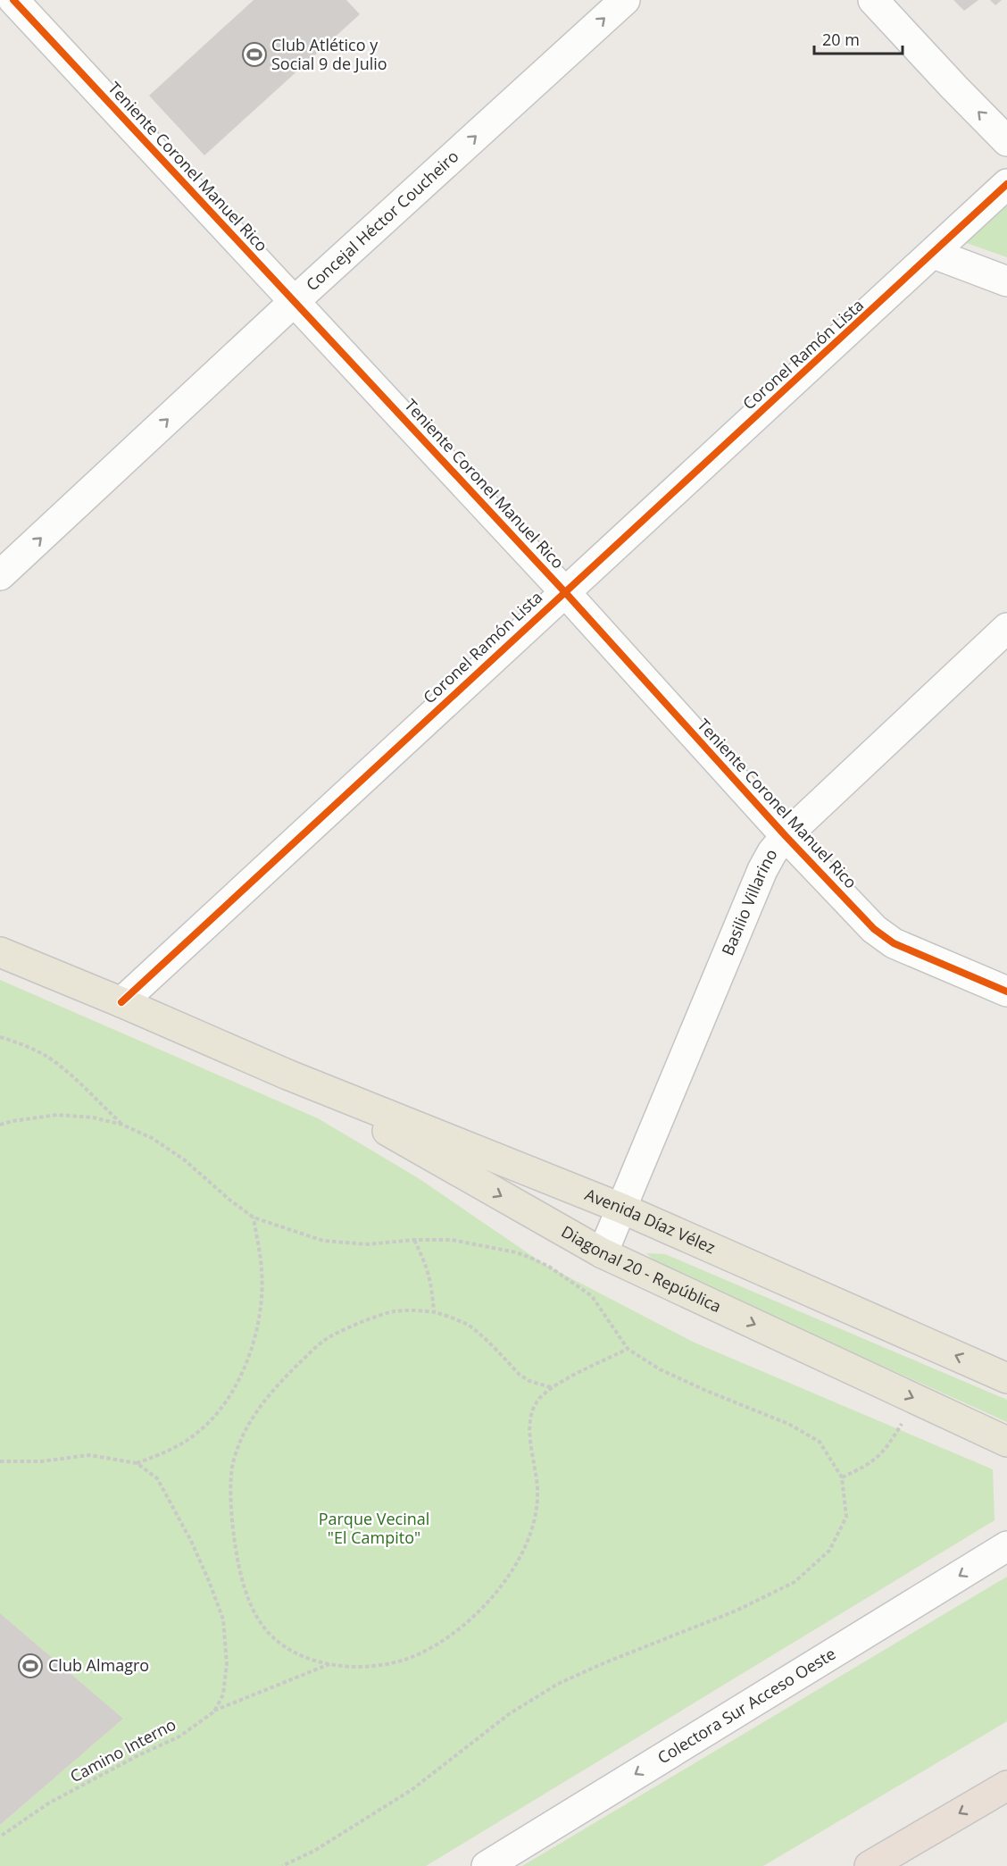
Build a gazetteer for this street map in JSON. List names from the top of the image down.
{
  "streets": {
    "main road": ["Avenida Díaz Vélez", "Diagonal 20 - República"],
    "street": [
      "Teniente Coronel Manuel Rico",
      "Concejal Héctor Coucheiro",
      "Coronel Ramón Lista",
      "Basilio Villarino",
      "Colectora Sur Acceso Oeste"
    ],
    "path": ["Camino Interno"]
  },
  "crossings": [
    ["Teniente Coronel Manuel Rico", "Concejal Héctor Coucheiro"],
    ["Teniente Coronel Manuel Rico", "Coronel Ramón Lista"],
    ["Teniente Coronel Manuel Rico", "Basilio Villarino"],
    ["Basilio Villarino", "Avenida Díaz Vélez"],
    ["Basilio Villarino", "Diagonal 20 - República"],
    ["Avenida Díaz Vélez", "Diagonal 20 - República"]
  ],
  "one_way": [
    "Concejal Héctor Coucheiro",
    "Avenida Díaz Vélez",
    "Diagonal 20 - República",
    "Colectora Sur Acceso Oeste"
  ],
  "parks": ["Parque Vecinal \"El Campito\""],
  "places": {
    "sports": ["Club Atlético y Social 9 de Julio", "Club Almagro"]
  },
  "scale_bar": "20 m"
}
